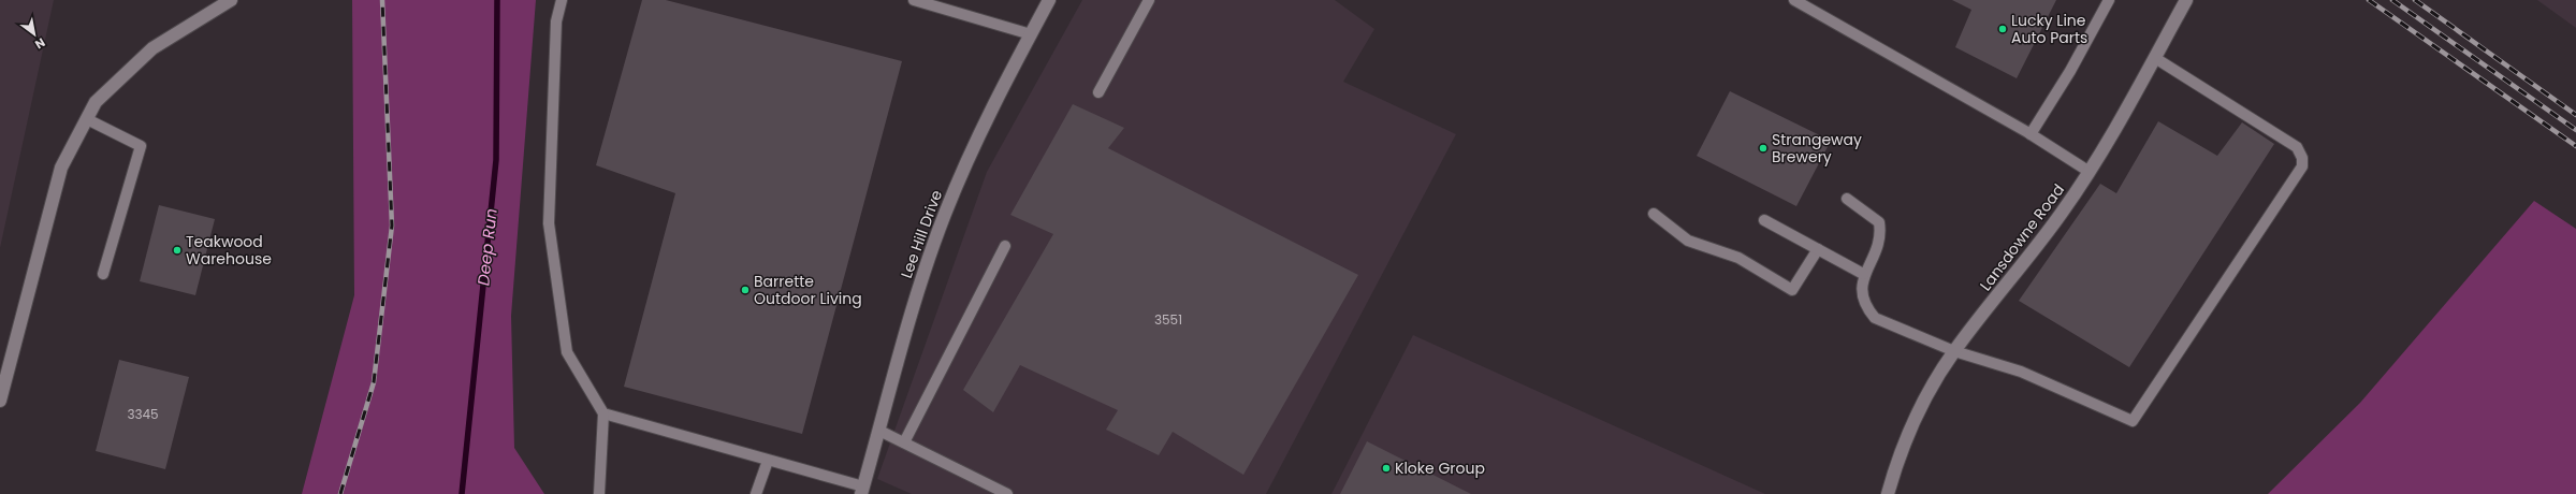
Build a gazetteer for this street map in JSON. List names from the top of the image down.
{
  "streets": {
    "street": ["Lee Hill Drive", "Lansdowne Road"]
  },
  "water": ["Deep Run"],
  "places": [
    "Lucky Line Auto Parts",
    "Strangeway Brewery",
    "Teakwood Warehouse",
    "Barrette Outdoor Living",
    "Kloke Group"
  ],
  "house_numbers": ["3551", "3345"],
  "north": "bottom right"
}
